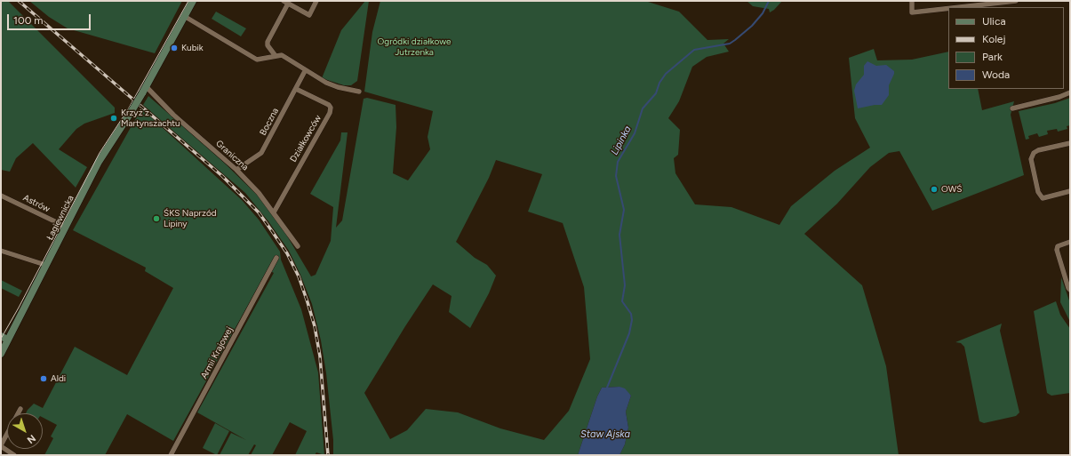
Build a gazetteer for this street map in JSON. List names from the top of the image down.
{
  "streets": {
    "street": [
      "Boczna",
      "Działkowców",
      "Graniczna",
      "Astrów",
      "Łagiewnicka",
      "Armii Krajowej"
    ]
  },
  "crossings": [
    ["Boczna", "Działkowców"],
    ["Boczna", "Graniczna"],
    ["Działkowców", "Graniczna"],
    ["Graniczna", "Łagiewnicka"],
    ["Astrów", "Łagiewnicka"]
  ],
  "water": ["Lipinka", "Staw Ajska"],
  "parks": ["Ogródki działkowe Jutrzenka"],
  "places": [
    "Kubik",
    "Krzyż z Martynszachtu",
    "OWŚ",
    "ŚKS Naprzód Lipiny",
    "Aldi"
  ],
  "legend": [
    "Ulica",
    "Kolej",
    "Park",
    "Woda"
  ],
  "scale_bar": "100 m",
  "north": "bottom right"
}
